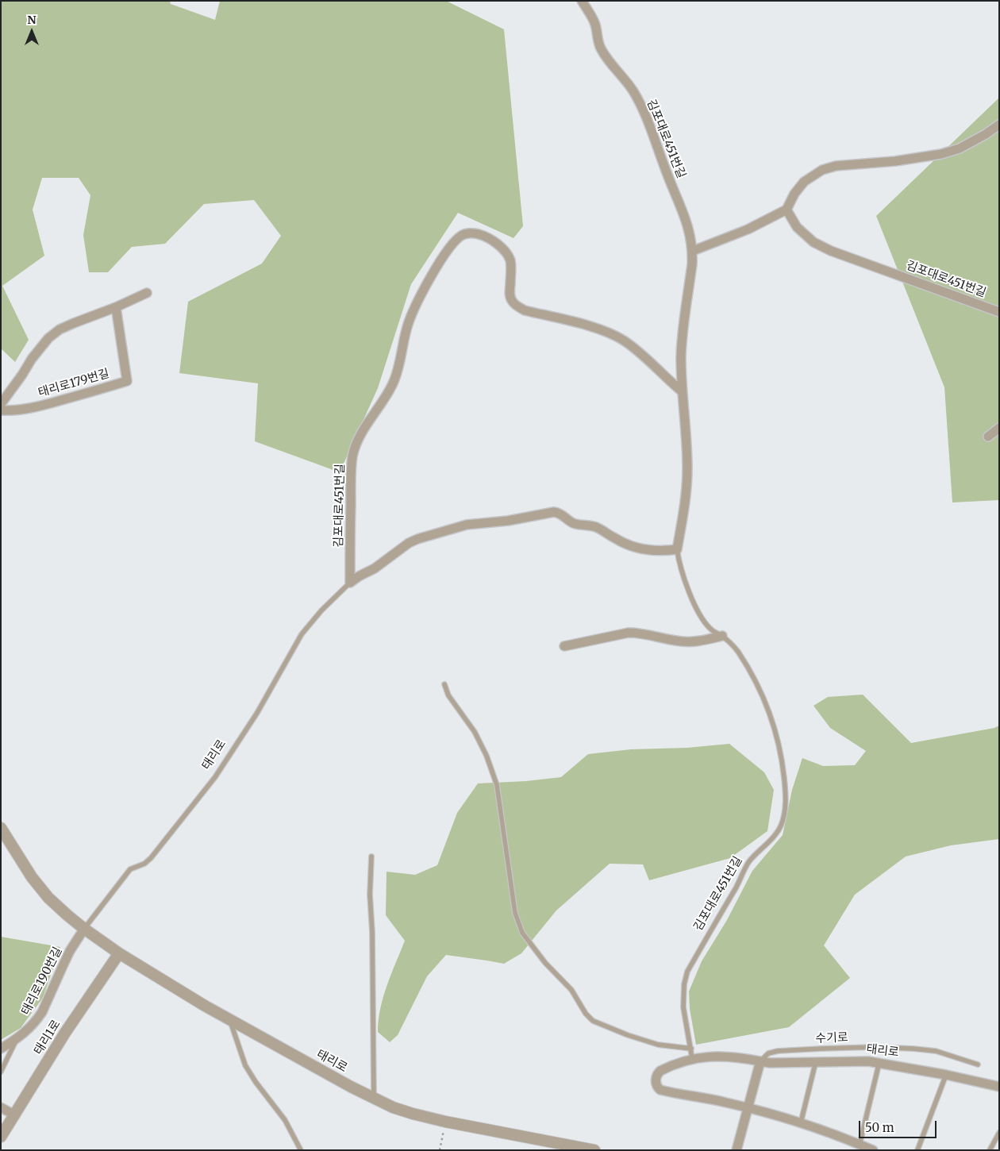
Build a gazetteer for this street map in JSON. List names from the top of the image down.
{
  "streets": {
    "street": [
      "김포대로451번길",
      "태리로179번길",
      "태리로",
      "태리로190번길",
      "태리1로"
    ],
    "lane": ["수기로"]
  },
  "crossings": [
    ["김포대로451번길", "태리로"],
    ["태리로", "태리로190번길"],
    ["태리로", "태리1로"],
    ["태리로", "수기로"]
  ],
  "scale_bar": "50 m",
  "north": "top"
}
